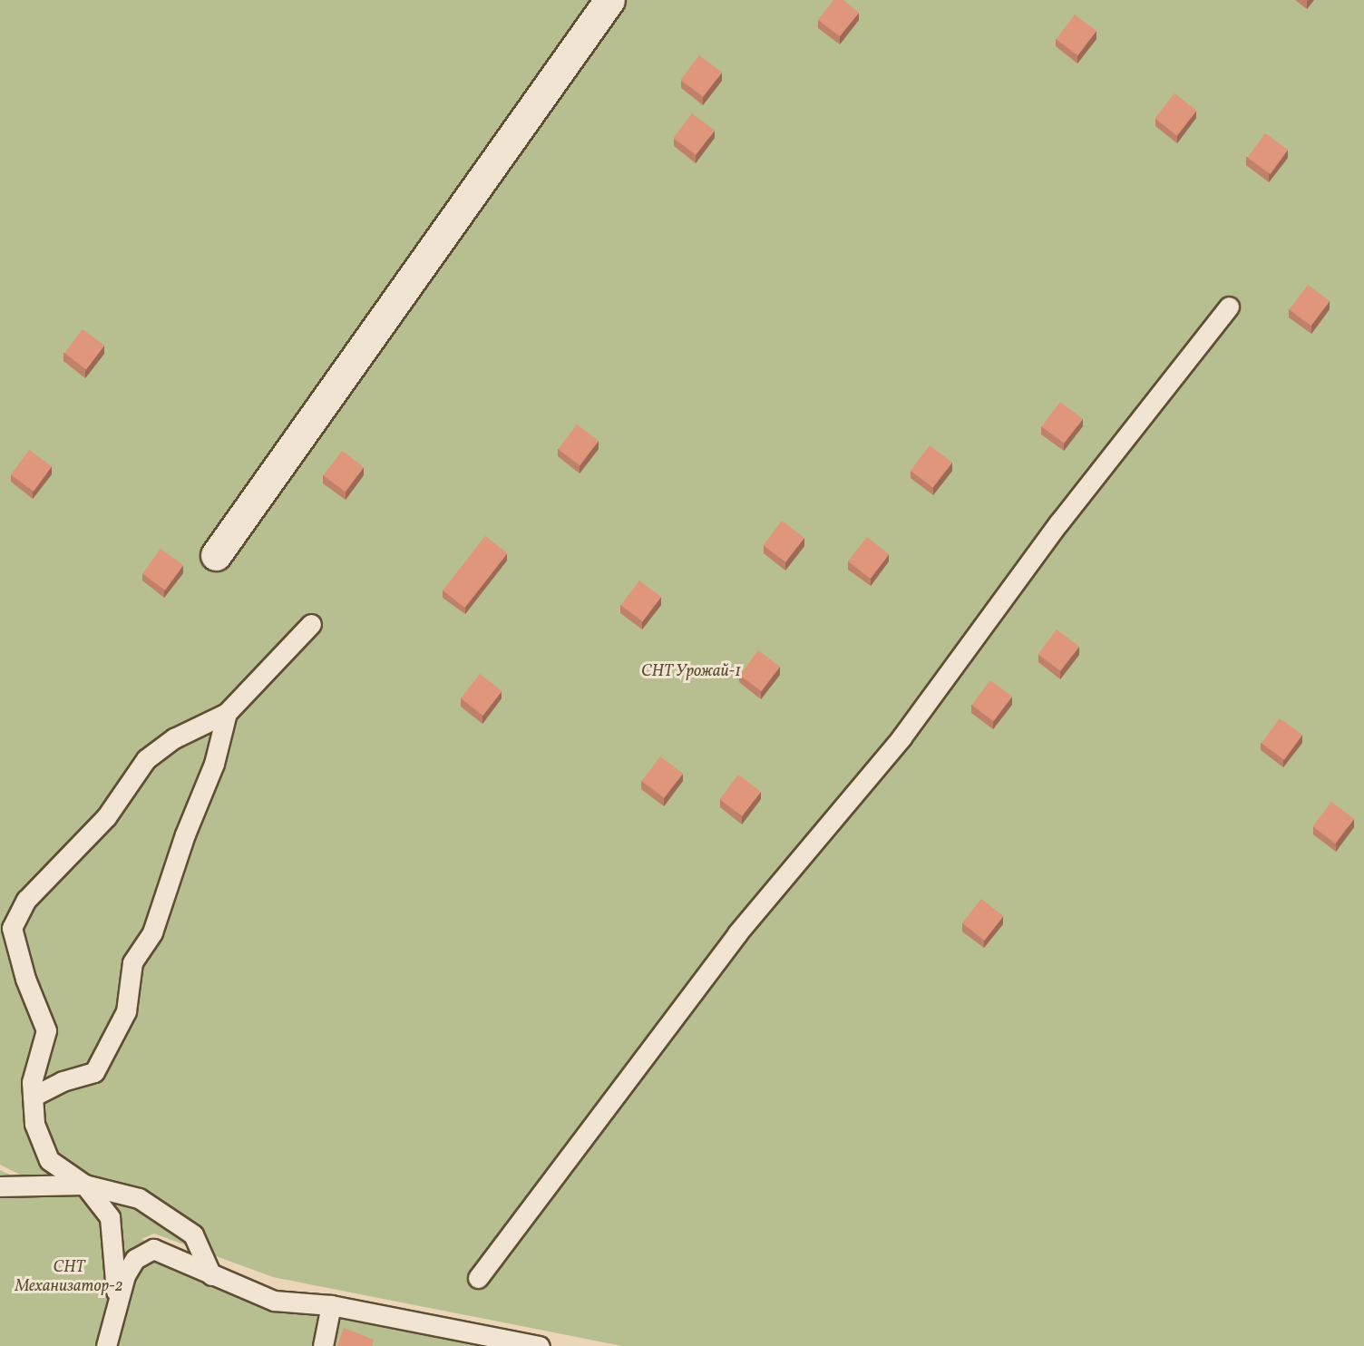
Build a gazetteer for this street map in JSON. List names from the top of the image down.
{
  "parks": ["СНТ Урожай-1", "СНТ Механизатор-2"]
}
